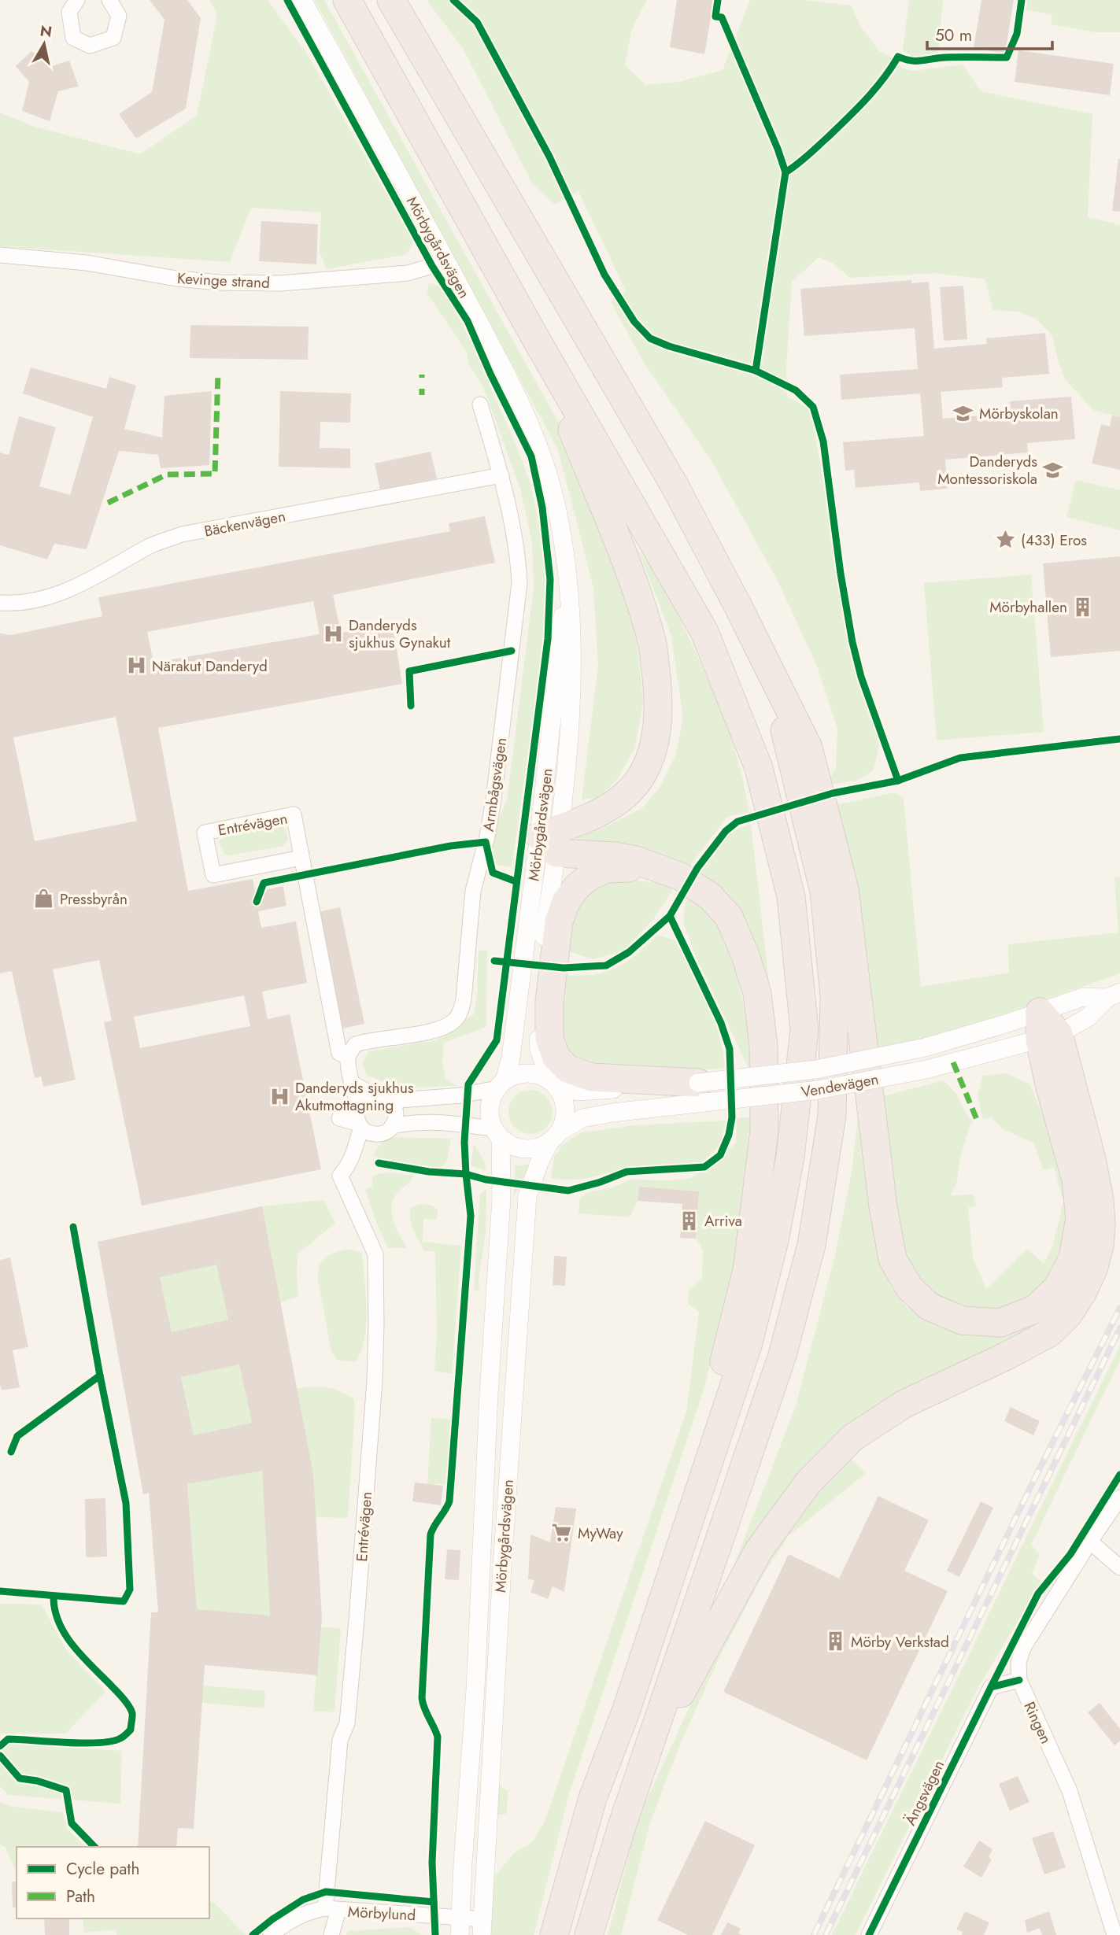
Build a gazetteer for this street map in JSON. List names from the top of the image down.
{
  "streets": {
    "street": [
      "Mörbygårdsvägen",
      "Kevinge strand",
      "Bäckenvägen",
      "Armbågsvägen",
      "Entrévägen",
      "Vendevägen",
      "Ringen",
      "Ängsvägen",
      "Mörbylund"
    ]
  },
  "crossings": [
    ["Mörbygårdsvägen", "Kevinge strand"],
    ["Mörbygårdsvägen", "Vendevägen"],
    ["Mörbygårdsvägen", "Mörbylund"],
    ["Bäckenvägen", "Armbågsvägen"],
    ["Armbågsvägen", "Entrévägen"],
    ["Entrévägen", "Mörbylund"],
    ["Ringen", "Ängsvägen"]
  ],
  "places": {
    "school or university": ["Mörbyskolan", "Danderyds Montessoriskola"],
    "place": ["(433) Eros"],
    "building": ["Mörbyhallen", "Arriva", "Mörby Verkstad"],
    "hospital": ["Danderyds sjukhus Gynakut", "Närakut Danderyd", "Danderyds sjukhus Akutmottagning"],
    "shop": ["Pressbyrån"],
    "supermarket": ["MyWay"]
  },
  "legend": ["Cycle path", "Path"],
  "scale_bar": "50 m",
  "north": "top"
}
